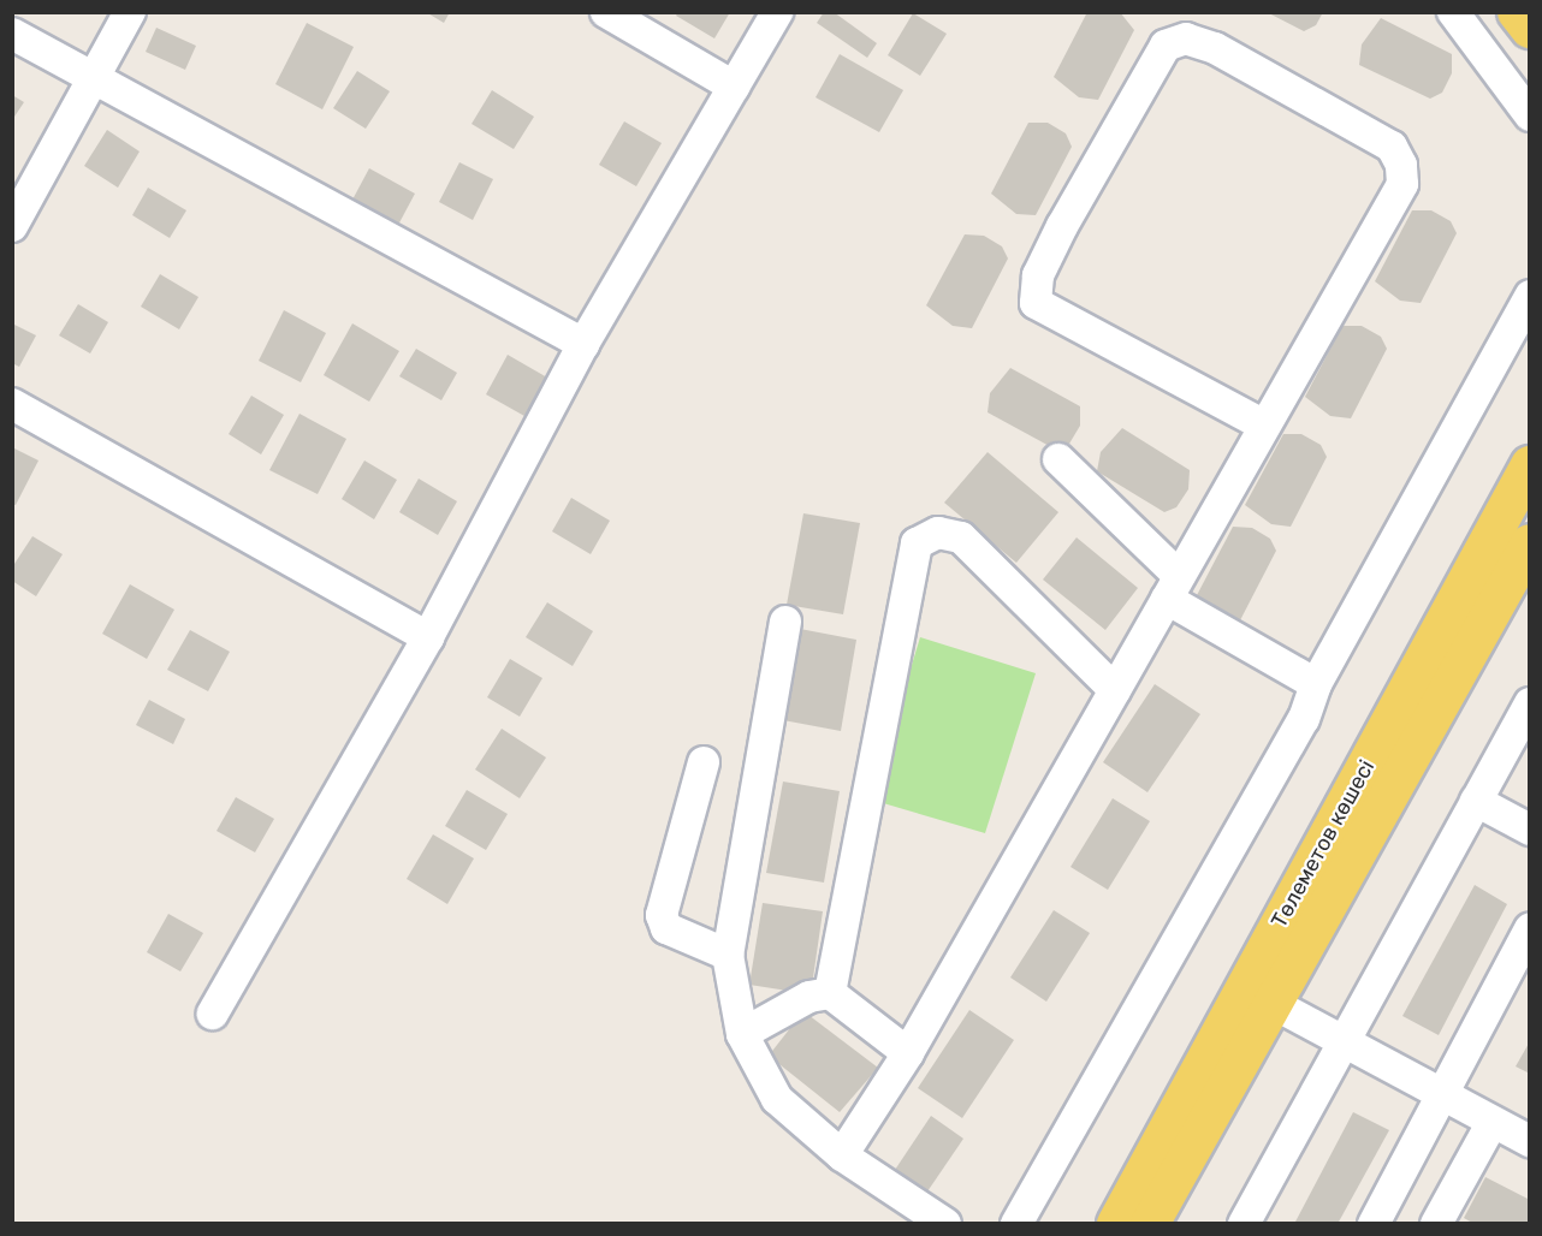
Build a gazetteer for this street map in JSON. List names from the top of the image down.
{
  "streets": {
    "main road": ["Төлеметов көшесі"]
  }
}
